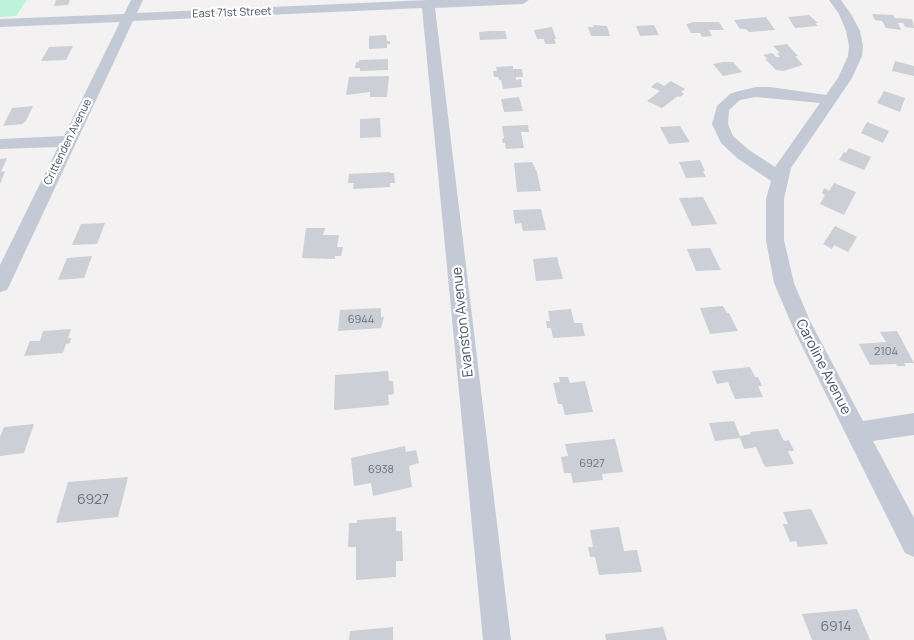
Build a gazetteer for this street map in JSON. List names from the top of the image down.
{
  "streets": {
    "street": [
      "East 71st Street",
      "Crittenden Avenue",
      "Evanston Avenue",
      "Caroline Avenue"
    ]
  },
  "crossings": [
    ["East 71st Street", "Crittenden Avenue"],
    ["East 71st Street", "Evanston Avenue"]
  ],
  "house_numbers": [
    "6944",
    "2104",
    "6927",
    "6938",
    "6927",
    "6914"
  ]
}
